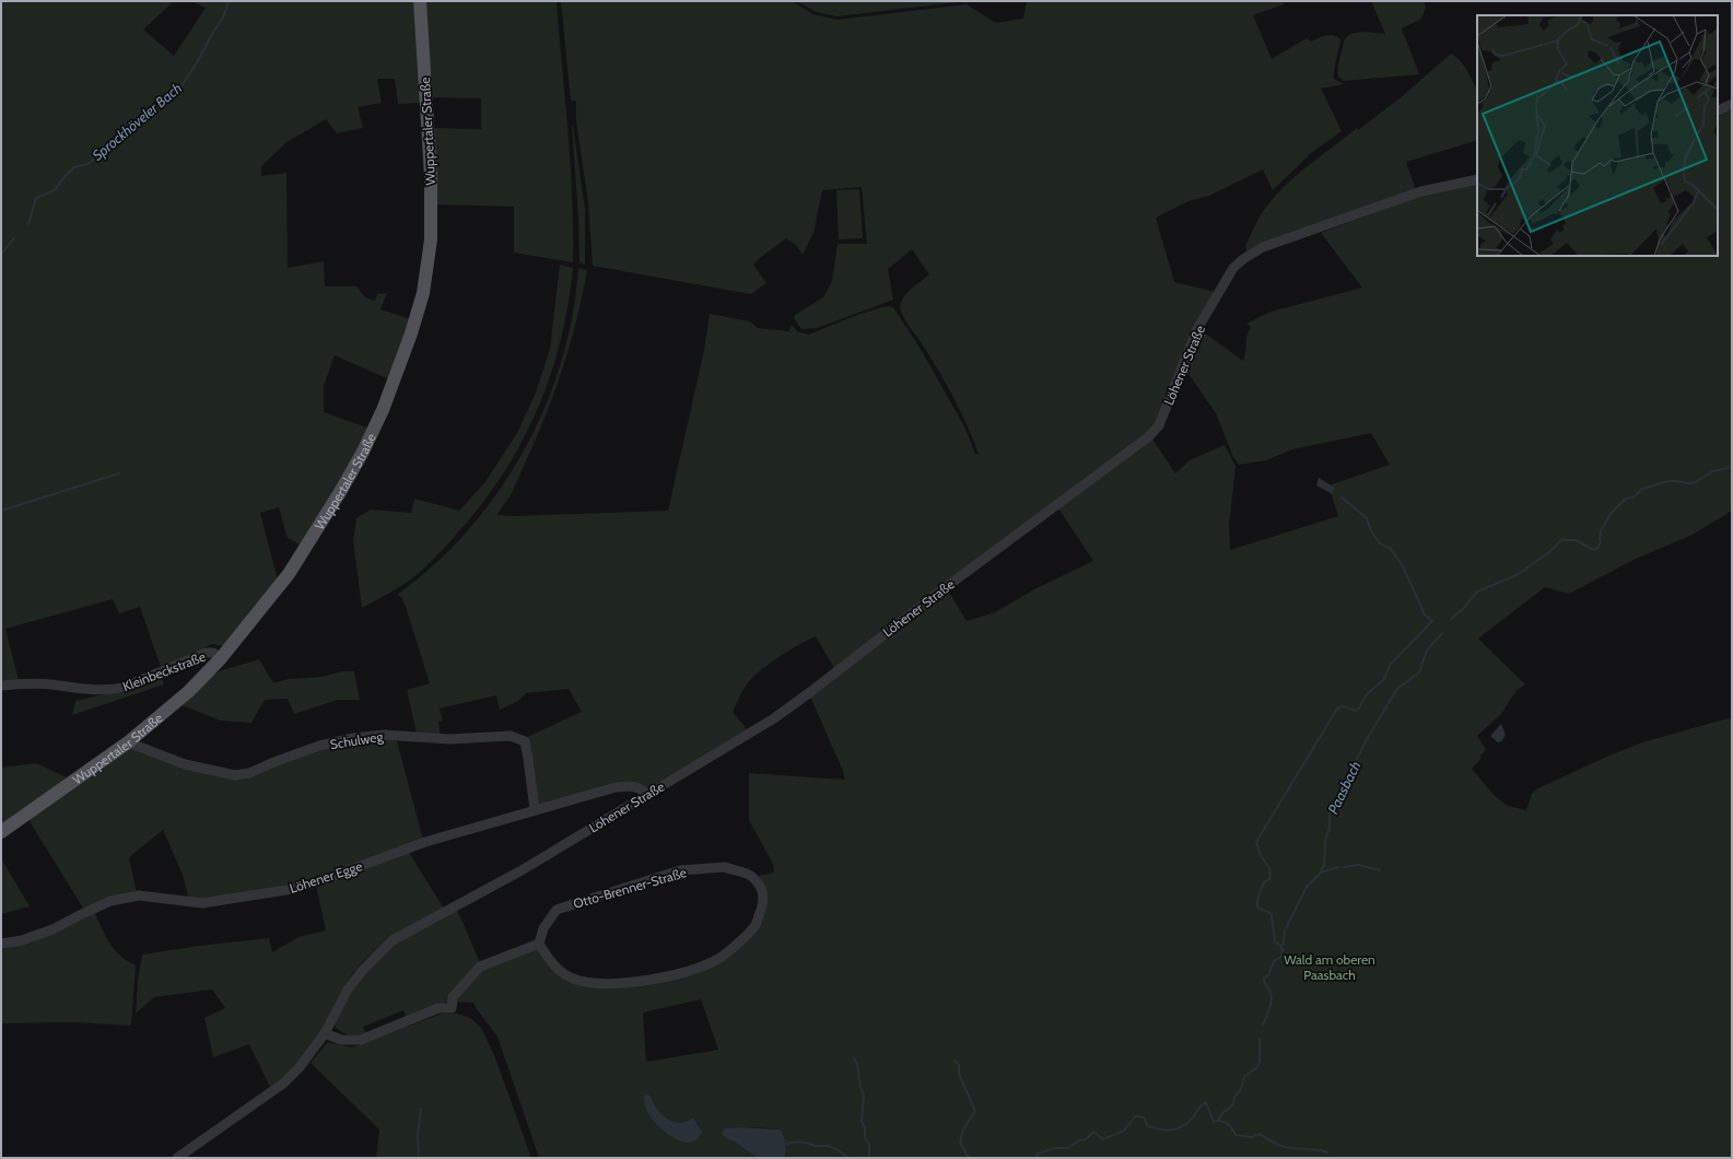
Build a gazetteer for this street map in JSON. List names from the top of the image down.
{
  "streets": {
    "main road": ["Wuppertaler Straße"],
    "street": [
      "Löhener Straße",
      "Kleinbeckstraße",
      "Schulweg",
      "Löhener Egge",
      "Otto-Brenner-Straße"
    ]
  },
  "crossings": [
    ["Wuppertaler Straße", "Kleinbeckstraße"],
    ["Wuppertaler Straße", "Schulweg"],
    ["Löhener Straße", "Löhener Egge"],
    ["Schulweg", "Löhener Egge"]
  ],
  "water": ["Sprockhöveler Bach", "Paasbach"],
  "parks": ["Wald am oberen Paasbach"]
}
